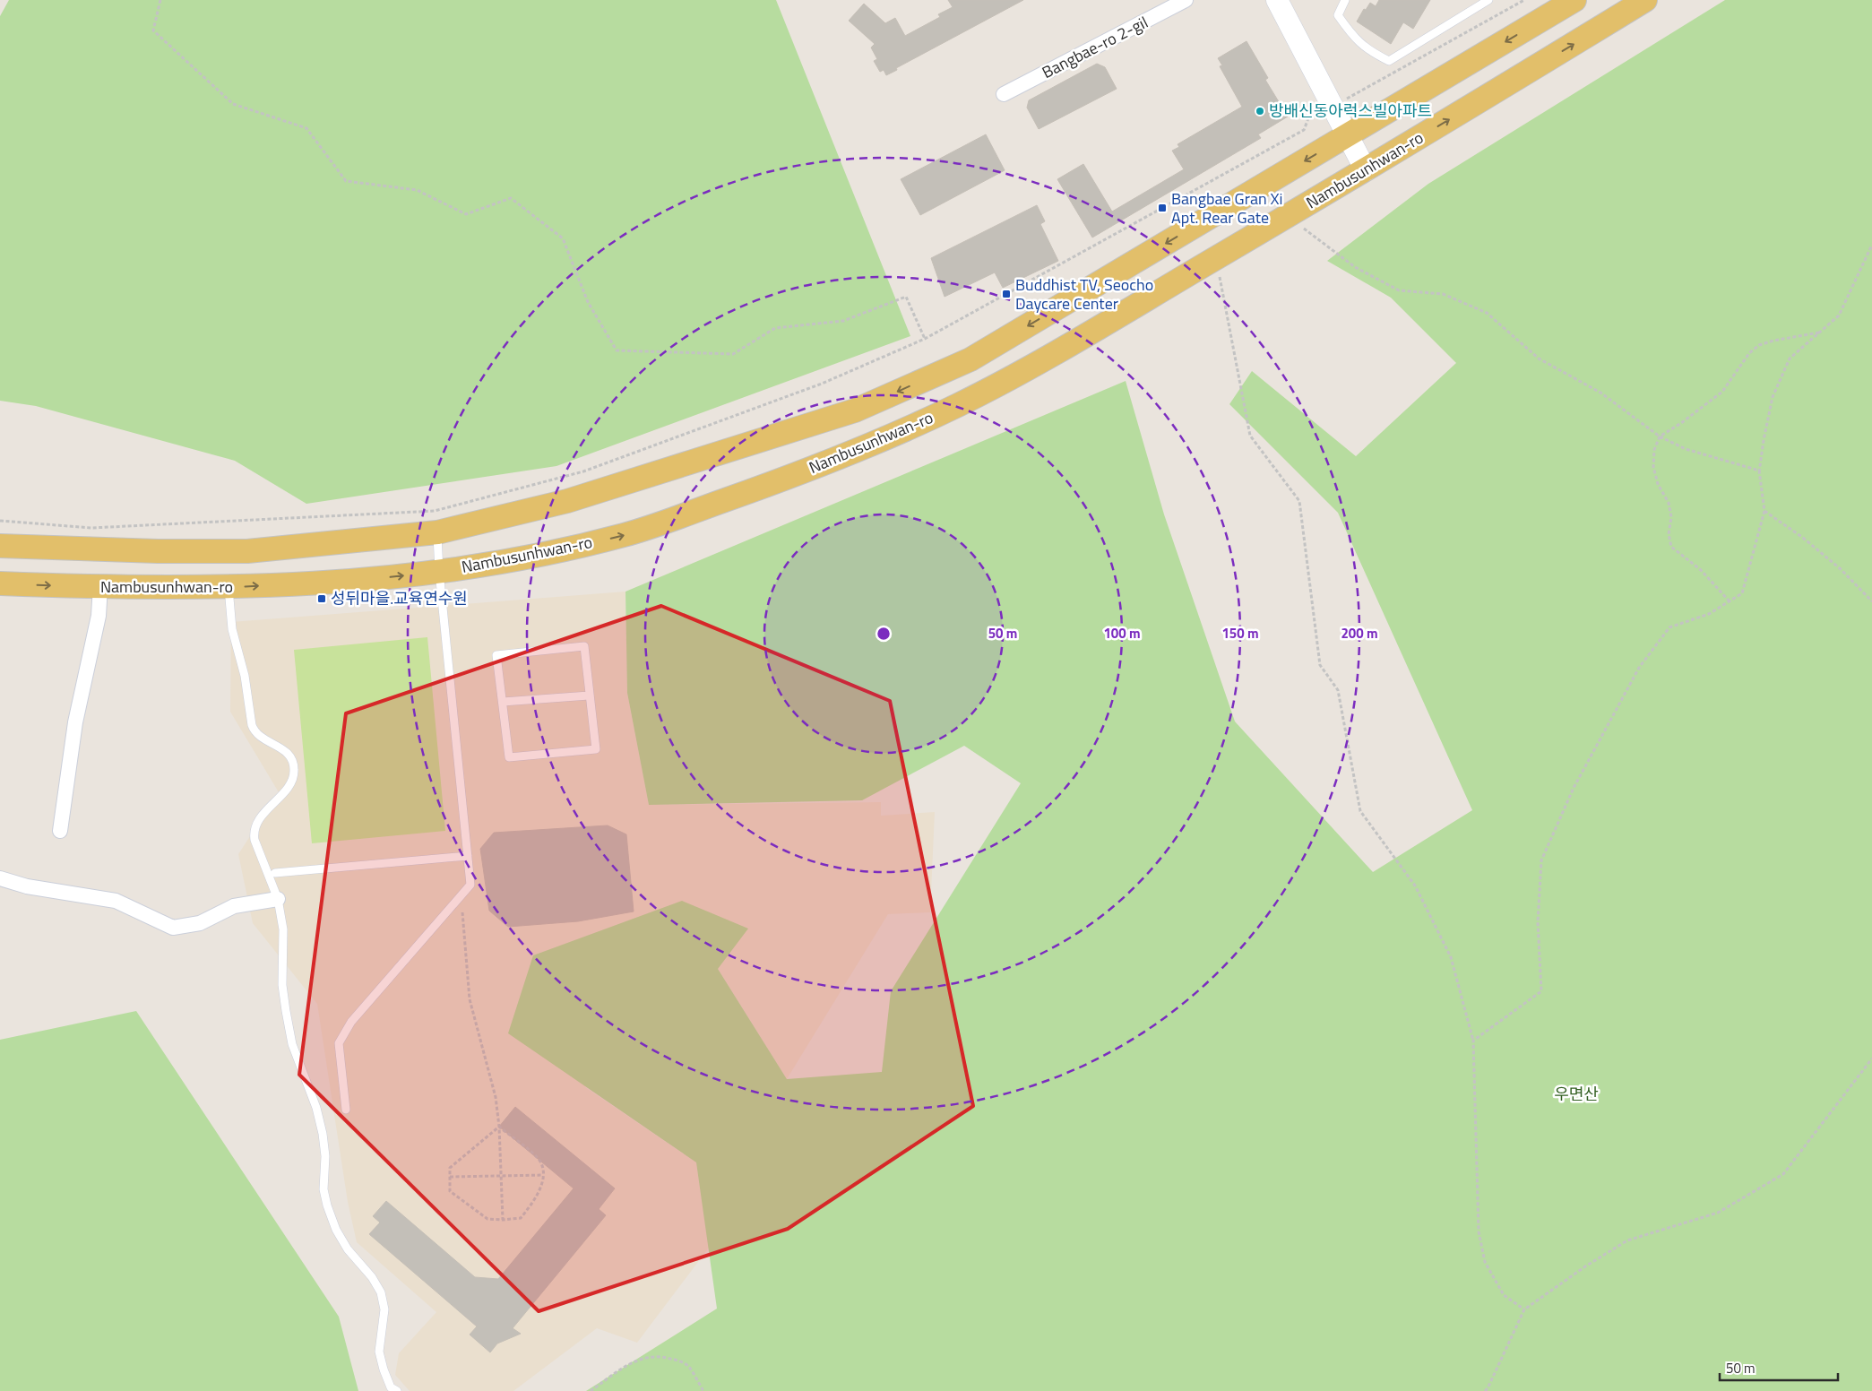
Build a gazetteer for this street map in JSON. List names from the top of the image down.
{
  "streets": {
    "main road": ["Nambusunhwan-ro"],
    "street": ["Bangbae-ro 2-gil"]
  },
  "parks": ["우면산"],
  "places": {
    "other": ["방배신동아럭스빌아파트"],
    "transit": ["Bangbae Gran Xi Apt. Rear Gate", "Buddhist TV, Seocho Daycare Center", "성뒤마을.교육연수원"]
  },
  "scale_bar": "50 m",
  "rings": [
    "50 m",
    "100 m",
    "150 m",
    "200 m"
  ]
}
